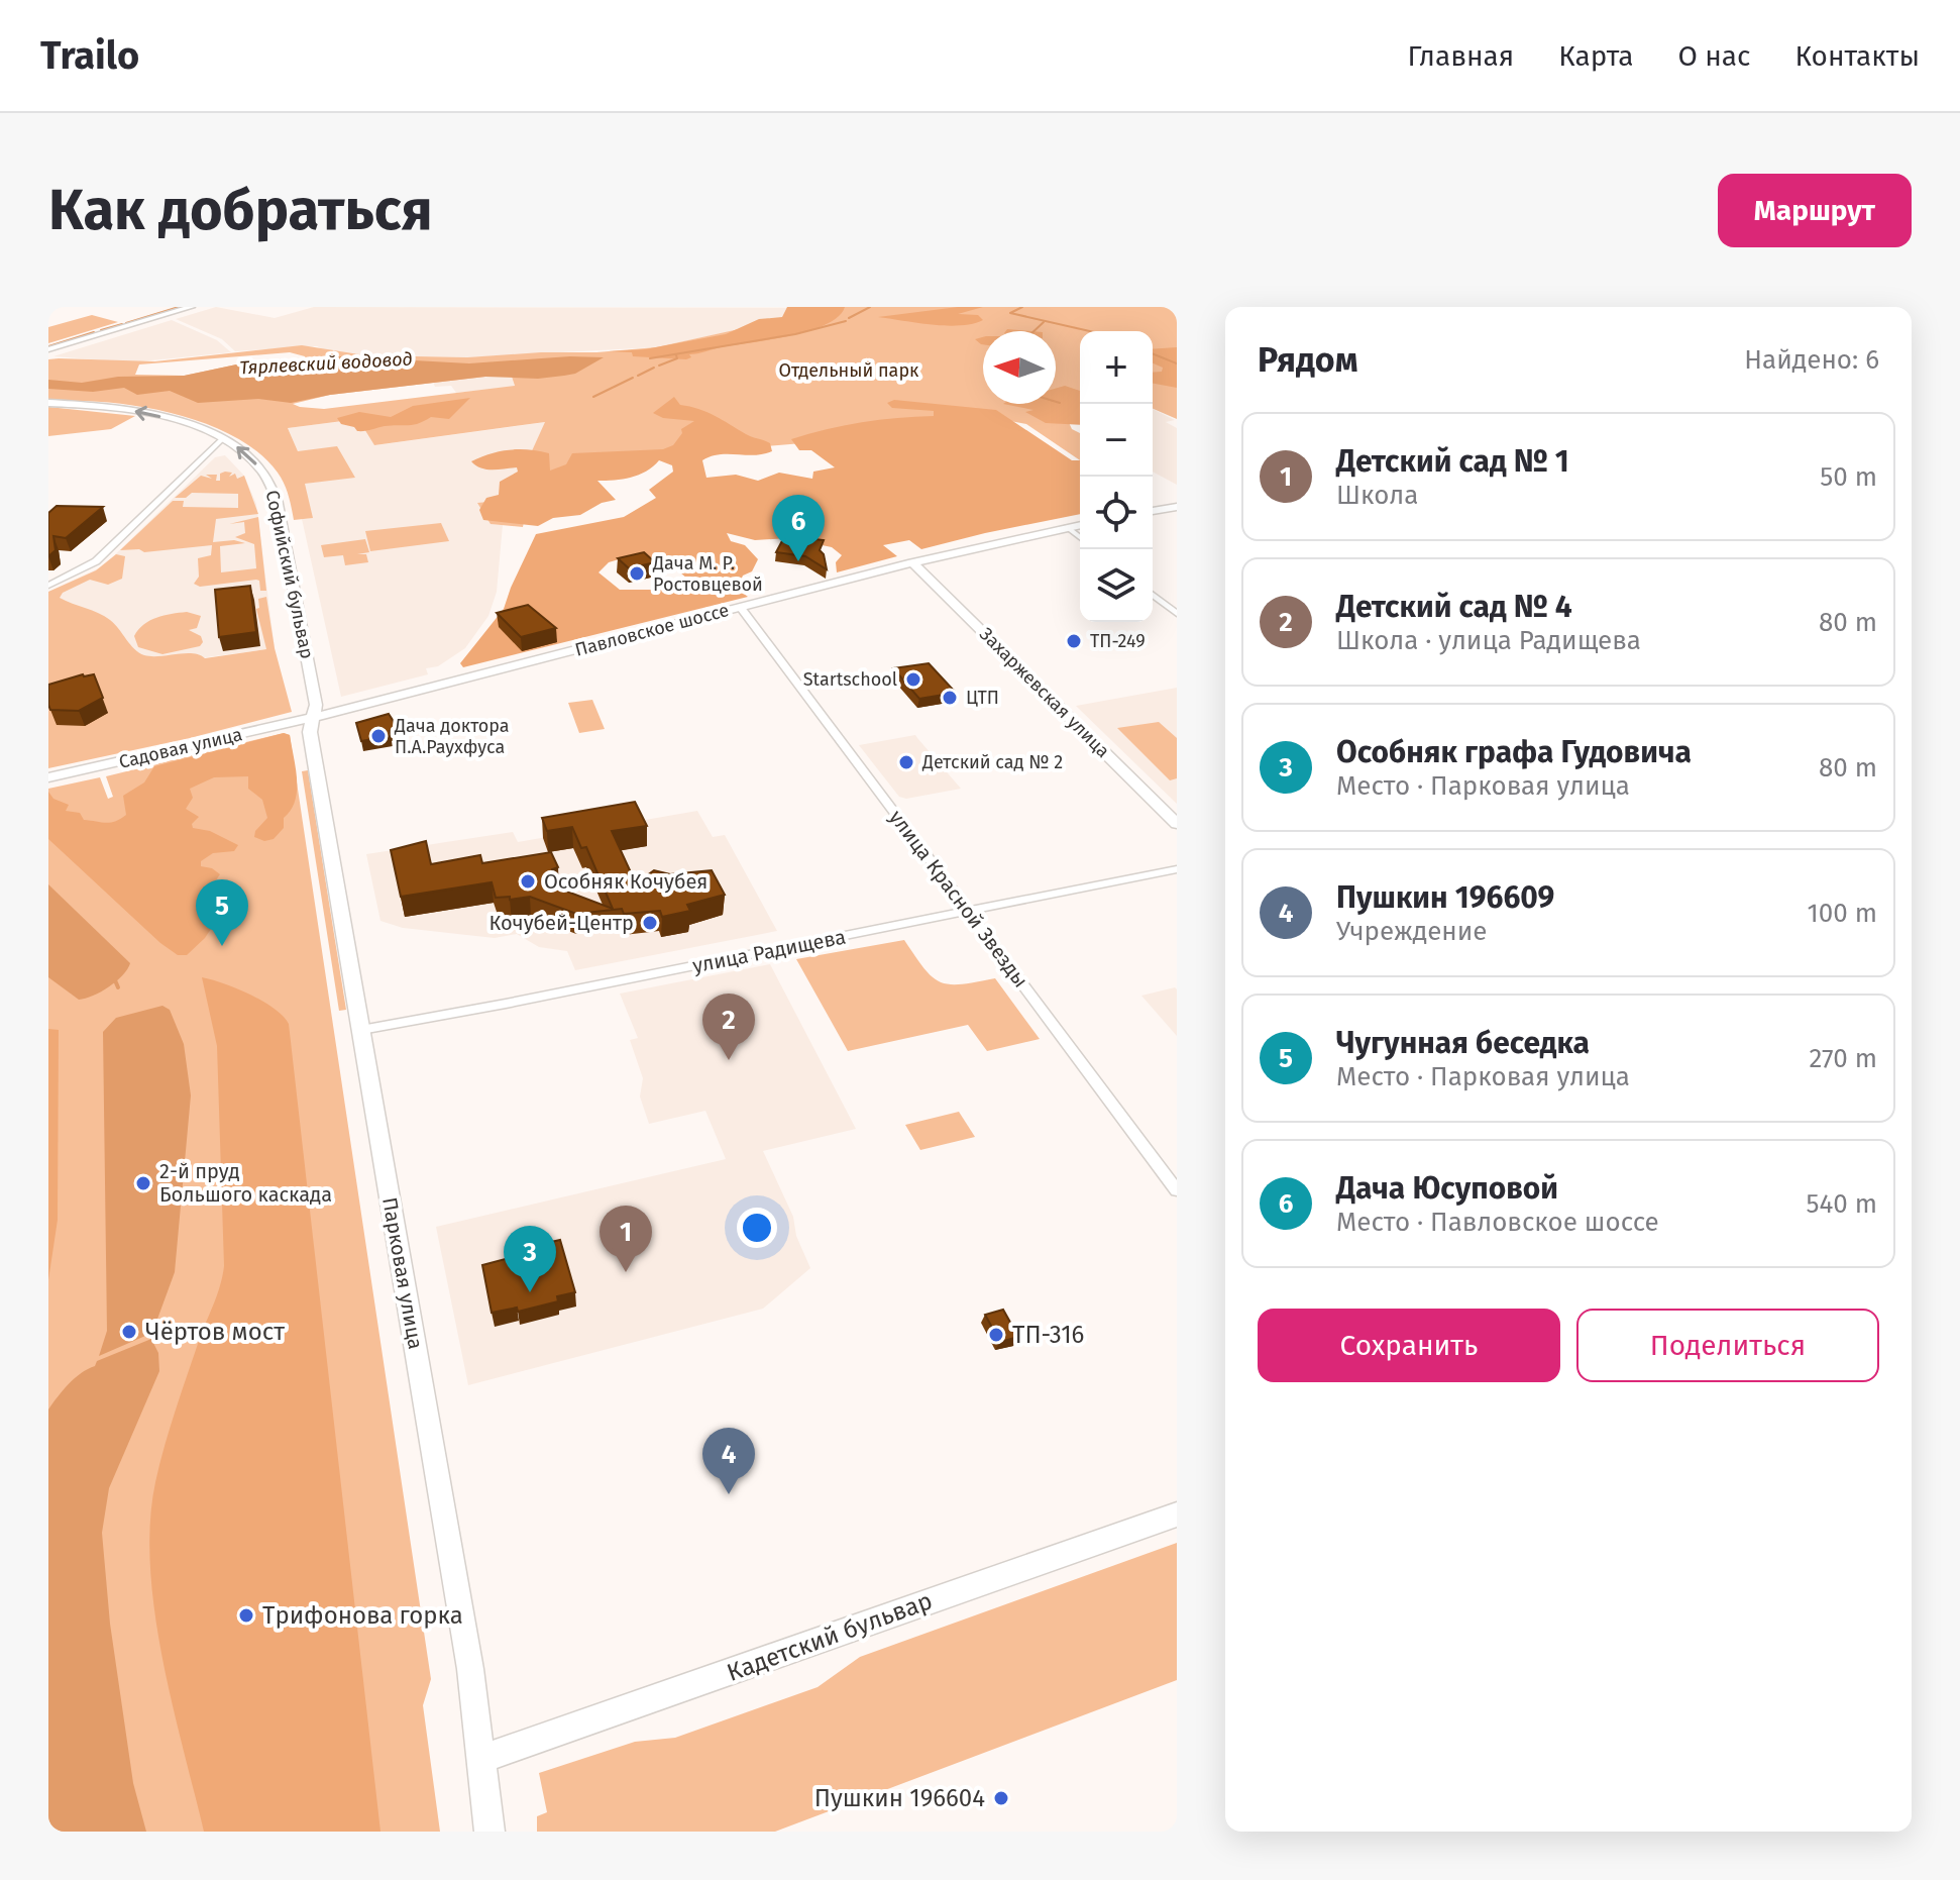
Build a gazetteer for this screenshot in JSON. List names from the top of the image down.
{
  "streets": {
    "main road": [
      "Софийский бульвар",
      "Павловское шоссе",
      "Захаржевская улица",
      "Садовая улица",
      "Парковая улица",
      "Кадетский бульвар"
    ],
    "street": ["улица Красной Звезды", "улица Радищева"]
  },
  "crossings": [
    ["Софийский бульвар", "Павловское шоссе"],
    ["Софийский бульвар", "Садовая улица"],
    ["Софийский бульвар", "Парковая улица"],
    ["Павловское шоссе", "Захаржевская улица"],
    ["Павловское шоссе", "Садовая улица"],
    ["Павловское шоссе", "улица Красной Звезды"],
    ["Павловское шоссе", "Парковая улица"],
    ["Садовая улица", "Парковая улица"],
    ["улица Красной Звезды", "улица Радищева"],
    ["улица Радищева", "Парковая улица"],
    ["Парковая улица", "Кадетский бульвар"]
  ],
  "one_way": ["Софийский бульвар"],
  "water": ["Тярлевский водовод"],
  "parks": ["Отдельный парк"],
  "places": [
    "Дача М. Р. Ростовцевой",
    "ТП-249",
    "Startschool",
    "ЦТП",
    "Дача доктора П.А.Раухфуса",
    "Детский сад № 2",
    "Особняк Кочубея",
    "Кочубей-Центр",
    "2-й пруд Большого каскада",
    "Чёртов мост",
    "ТП-316",
    "Трифонова горка",
    "Пушкин 196604"
  ],
  "north": "left",
  "page": {
    "header": "Trailo",
    "nav": [
      "Главная",
      "Карта",
      "О нас",
      "Контакты"
    ],
    "buttons": [
      "Маршрут",
      ["Сохранить", "Поделиться"]
    ],
    "title": "Как добраться",
    "heading": ["Рядом", "Найдено: 6"],
    "map_buttons": ["+", "−"],
    "list": [
      {
        "mark": "1",
        "name": "Детский сад № 1",
        "note": "Школа",
        "value": "50 m"
      },
      {
        "mark": "2",
        "name": "Детский сад № 4",
        "note": "Школа · улица Радищева",
        "value": "80 m"
      },
      {
        "mark": "3",
        "name": "Особняк графа Гудовича",
        "note": "Место · Парковая улица",
        "value": "80 m"
      },
      {
        "mark": "4",
        "name": "Пушкин 196609",
        "note": "Учреждение",
        "value": "100 m"
      },
      {
        "mark": "5",
        "name": "Чугунная беседка",
        "note": "Место · Парковая улица",
        "value": "270 m"
      },
      {
        "mark": "6",
        "name": "Дача Юсуповой",
        "note": "Место · Павловское шоссе",
        "value": "540 m"
      }
    ],
    "pins": [
      "6",
      "5",
      "2",
      "1",
      "3",
      "4"
    ]
  }
}
